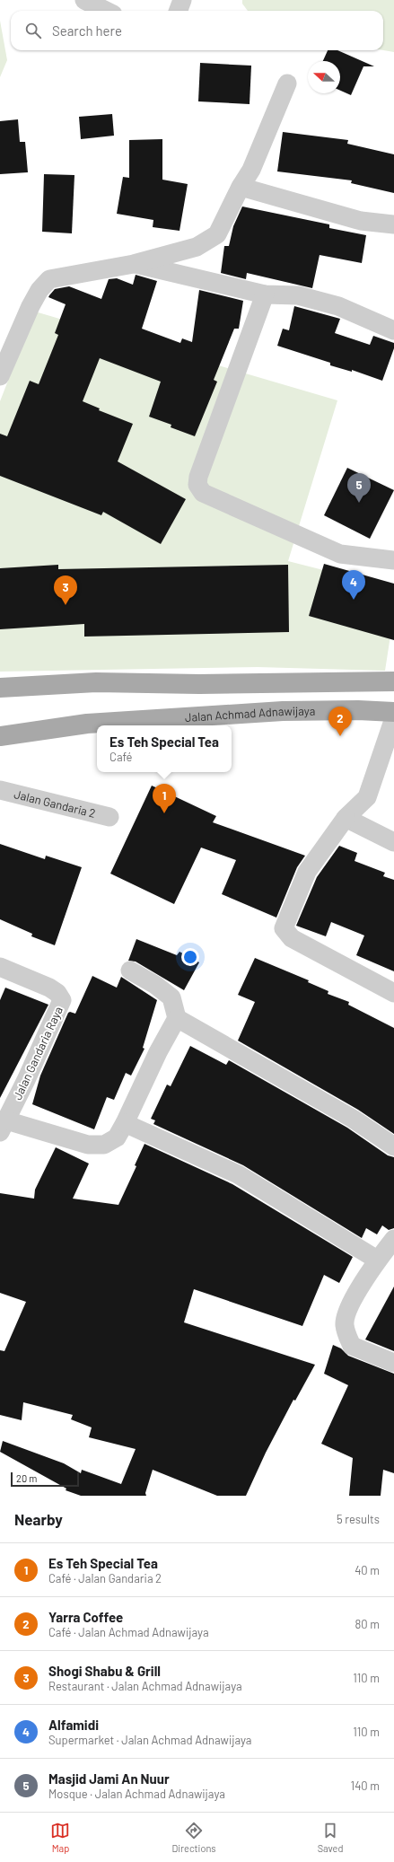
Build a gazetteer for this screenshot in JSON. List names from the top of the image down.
{
  "streets": {
    "main road": ["Jalan Achmad Adnawijaya"],
    "street": ["Jalan Gandaria 2", "Jalan Gandaria Raya"]
  },
  "scale_bar": "20 m",
  "north": "left",
  "page": {
    "search": "Search here",
    "pins": [
      "5",
      "4",
      "3",
      "2",
      "1"
    ],
    "popup": ["Es Teh Special Tea", "Café"],
    "scale": "20 m",
    "heading": ["Nearby", "5 results"],
    "list": [
      {
        "mark": "1",
        "name": "Es Teh Special Tea",
        "note": "Café · Jalan Gandaria 2",
        "value": "40 m"
      },
      {
        "mark": "2",
        "name": "Yarra Coffee",
        "note": "Café · Jalan Achmad Adnawijaya",
        "value": "80 m"
      },
      {
        "mark": "3",
        "name": "Shogi Shabu & Grill",
        "note": "Restaurant · Jalan Achmad Adnawijaya",
        "value": "110 m"
      },
      {
        "mark": "4",
        "name": "Alfamidi",
        "note": "Supermarket · Jalan Achmad Adnawijaya",
        "value": "110 m"
      },
      {
        "mark": "5",
        "name": "Masjid Jami An Nuur",
        "note": "Mosque · Jalan Achmad Adnawijaya",
        "value": "140 m"
      }
    ],
    "nav": ["Map", "Directions", "Saved"]
  }
}
